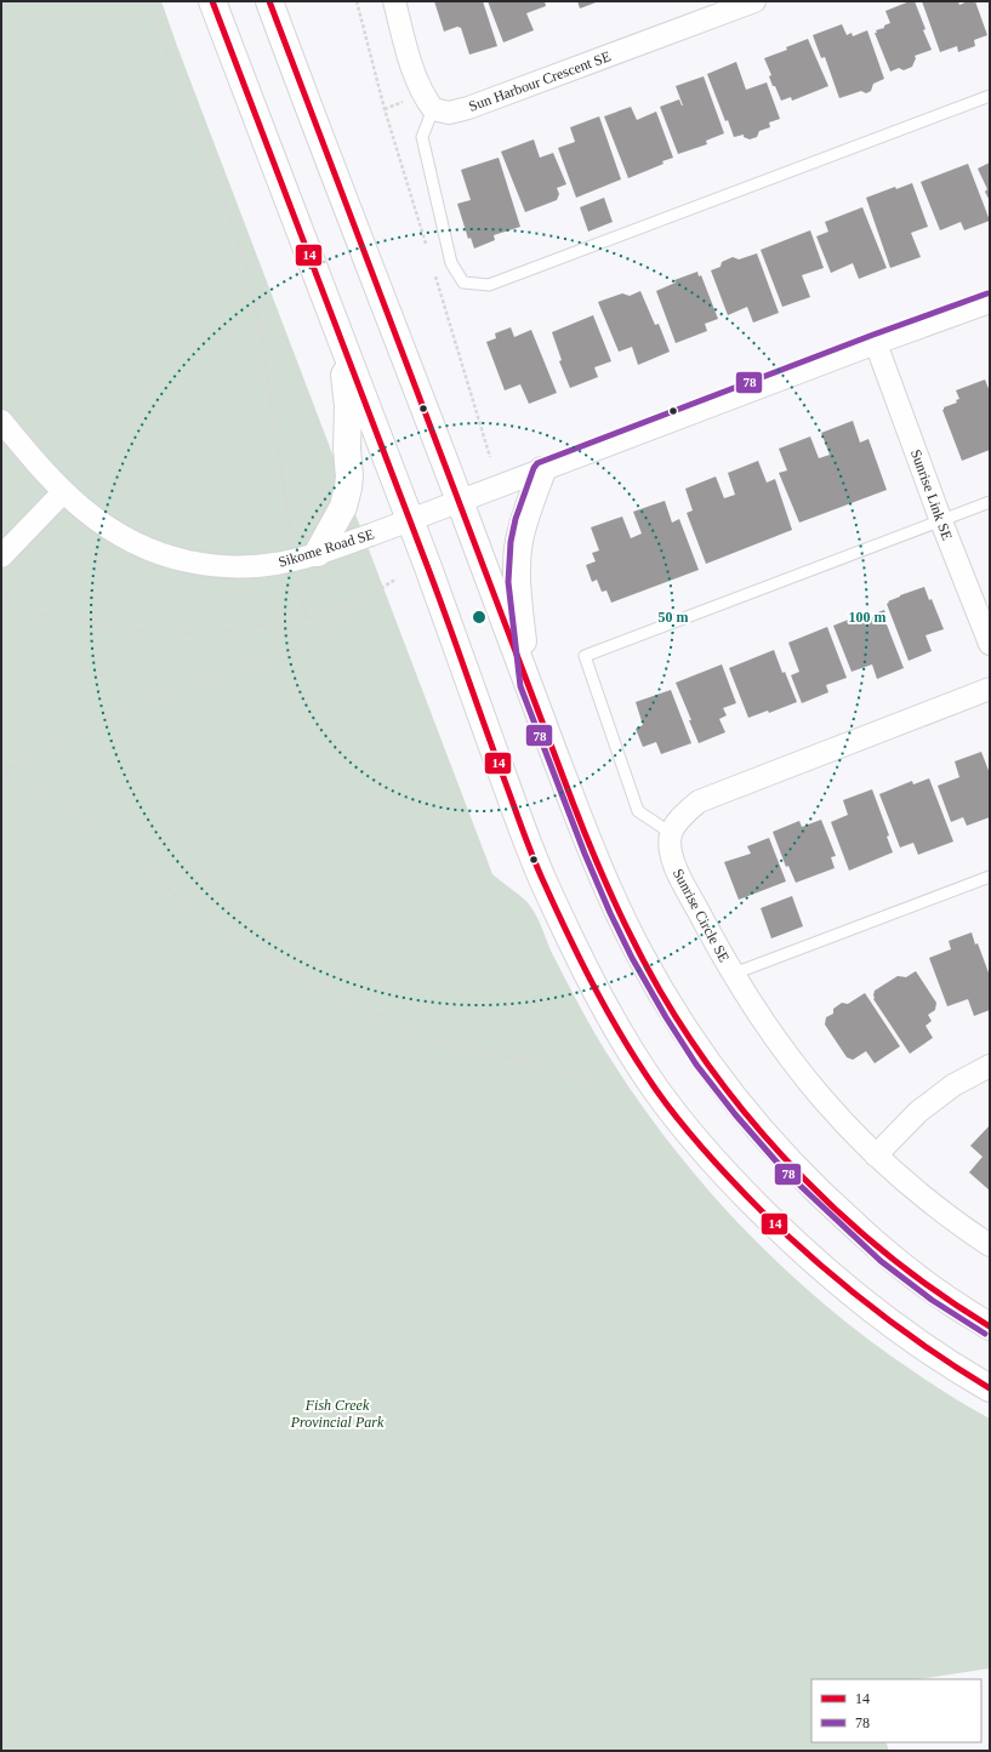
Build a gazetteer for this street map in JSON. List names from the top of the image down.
{
  "streets": {
    "street": [
      "Sun Harbour Crescent SE",
      "Sunrise Link SE",
      "Sikome Road SE",
      "Sunrise Circle SE"
    ]
  },
  "crossings": [
    ["Sunrise Link SE", "Sikome Road SE"]
  ],
  "parks": ["Fish Creek Provincial Park"],
  "lines": ["transit line 14", "transit line 78"],
  "legend": ["14", "78"],
  "rings": ["50 m", "100 m"]
}
